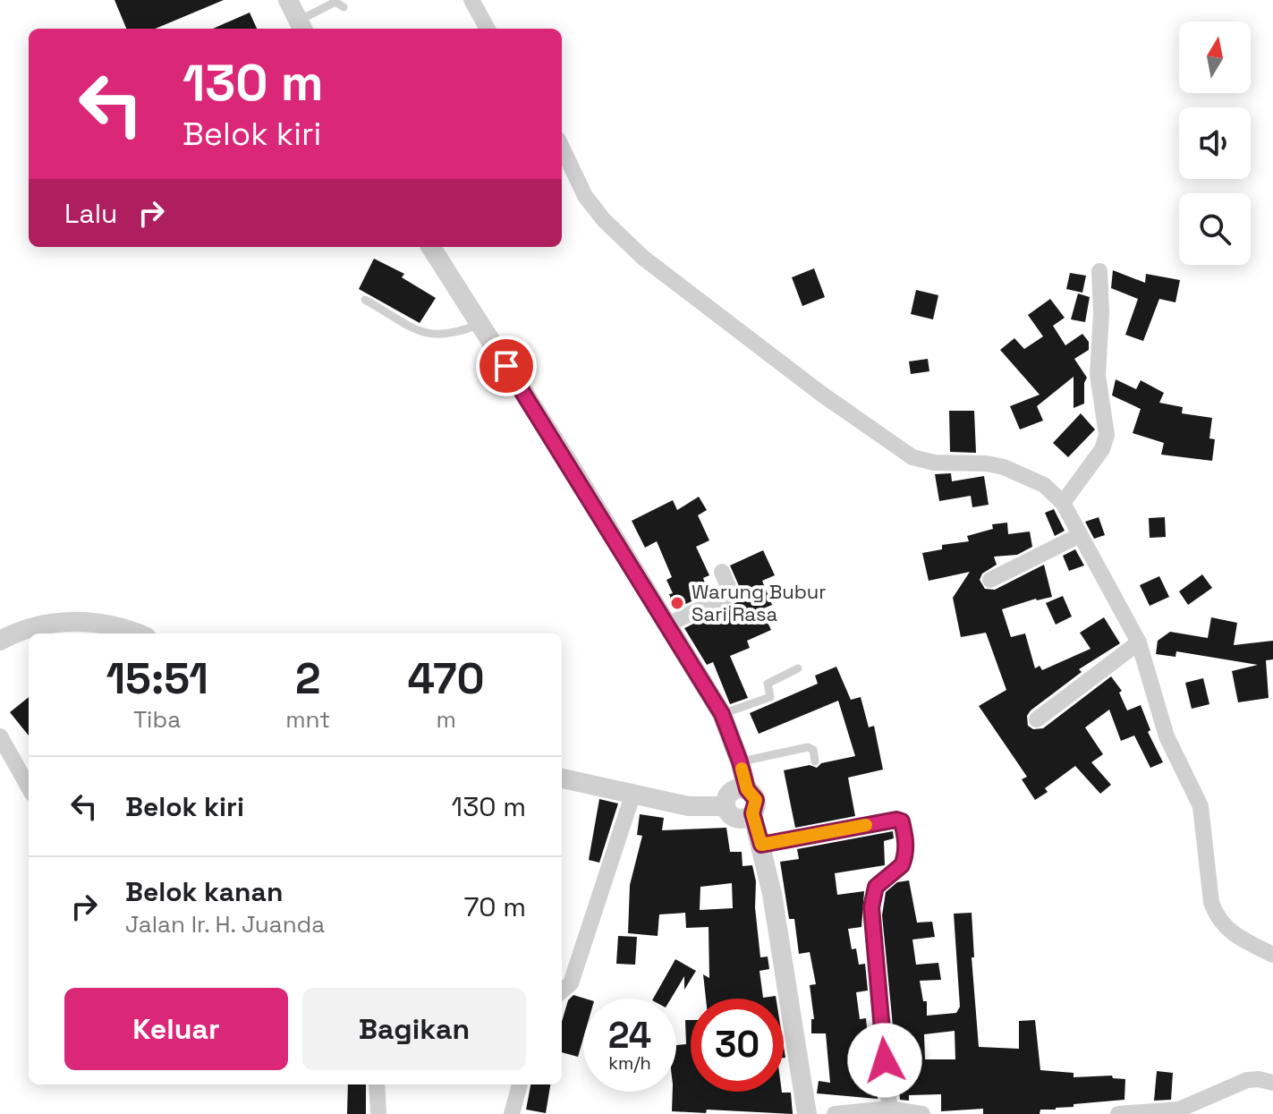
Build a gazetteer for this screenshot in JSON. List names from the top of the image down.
{
  "places": ["Warung Bubur Sari Rasa"],
  "north": "top",
  "page": {
    "turn": ["130 m", "Belok kiri"],
    "then": "Lalu",
    "eta": [
      "15:51",
      "Tiba",
      "2",
      "mnt",
      "470",
      "m"
    ],
    "list": [
      {
        "name": "Belok kiri",
        "value": "130 m"
      },
      {
        "name": "Belok kanan",
        "note": "Jalan Ir. H. Juanda",
        "value": "70 m"
      }
    ],
    "buttons": ["Keluar", "Bagikan"],
    "speed": "24 km/h",
    "limit": "30"
  }
}
